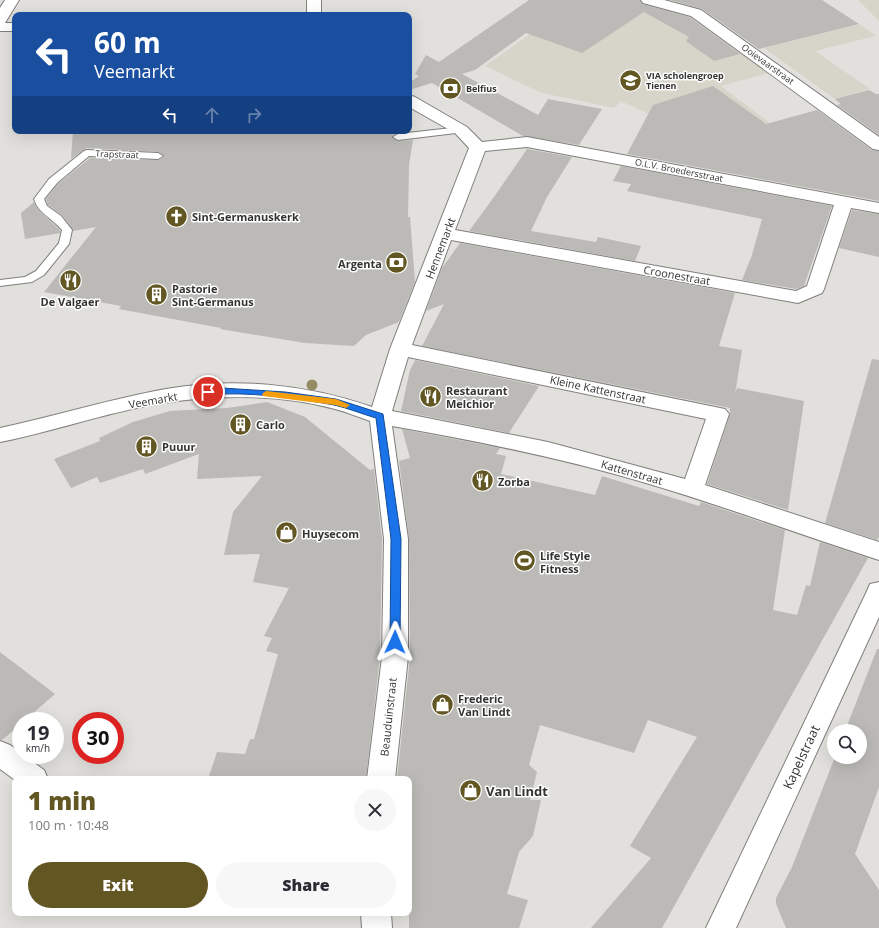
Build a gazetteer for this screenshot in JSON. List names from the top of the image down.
{
  "streets": {
    "street": [
      "Ooievaarstraat",
      "O.L.V. Broedersstraat",
      "Hennemarkt",
      "Croonestraat",
      "Kleine Kattenstraat",
      "Veemarkt",
      "Kattenstraat",
      "Beauduinstraat",
      "Kapelstraat"
    ],
    "lane": ["Trapstraat"]
  },
  "crossings": [
    ["O.L.V. Broedersstraat", "Hennemarkt"],
    ["O.L.V. Broedersstraat", "Croonestraat"],
    ["Hennemarkt", "Croonestraat"],
    ["Hennemarkt", "Kleine Kattenstraat"],
    ["Kleine Kattenstraat", "Kattenstraat"],
    ["Veemarkt", "Kattenstraat"],
    ["Veemarkt", "Beauduinstraat"],
    ["Kattenstraat", "Beauduinstraat"]
  ],
  "places": {
    "school or university": ["VIA scholengroep Tienen"],
    "bank": ["Belfius", "Argenta"],
    "church": ["Sint-Germanuskerk"],
    "restaurant": ["De Valgaer", "Restaurant Melchior", "Zorba"],
    "building": ["Pastorie Sint-Germanus", "Carlo", "Puuur"],
    "shop": ["Huysecom", "Frederic Van Lindt", "Van Lindt"],
    "sports": ["Life Style Fitness"]
  },
  "page": {
    "turn": ["60 m", "Veemarkt"],
    "speed": "19 km/h",
    "limit": "30",
    "heading": ["1 min", "100 m · 10:48"],
    "buttons": ["Exit", "Share"]
  }
}
